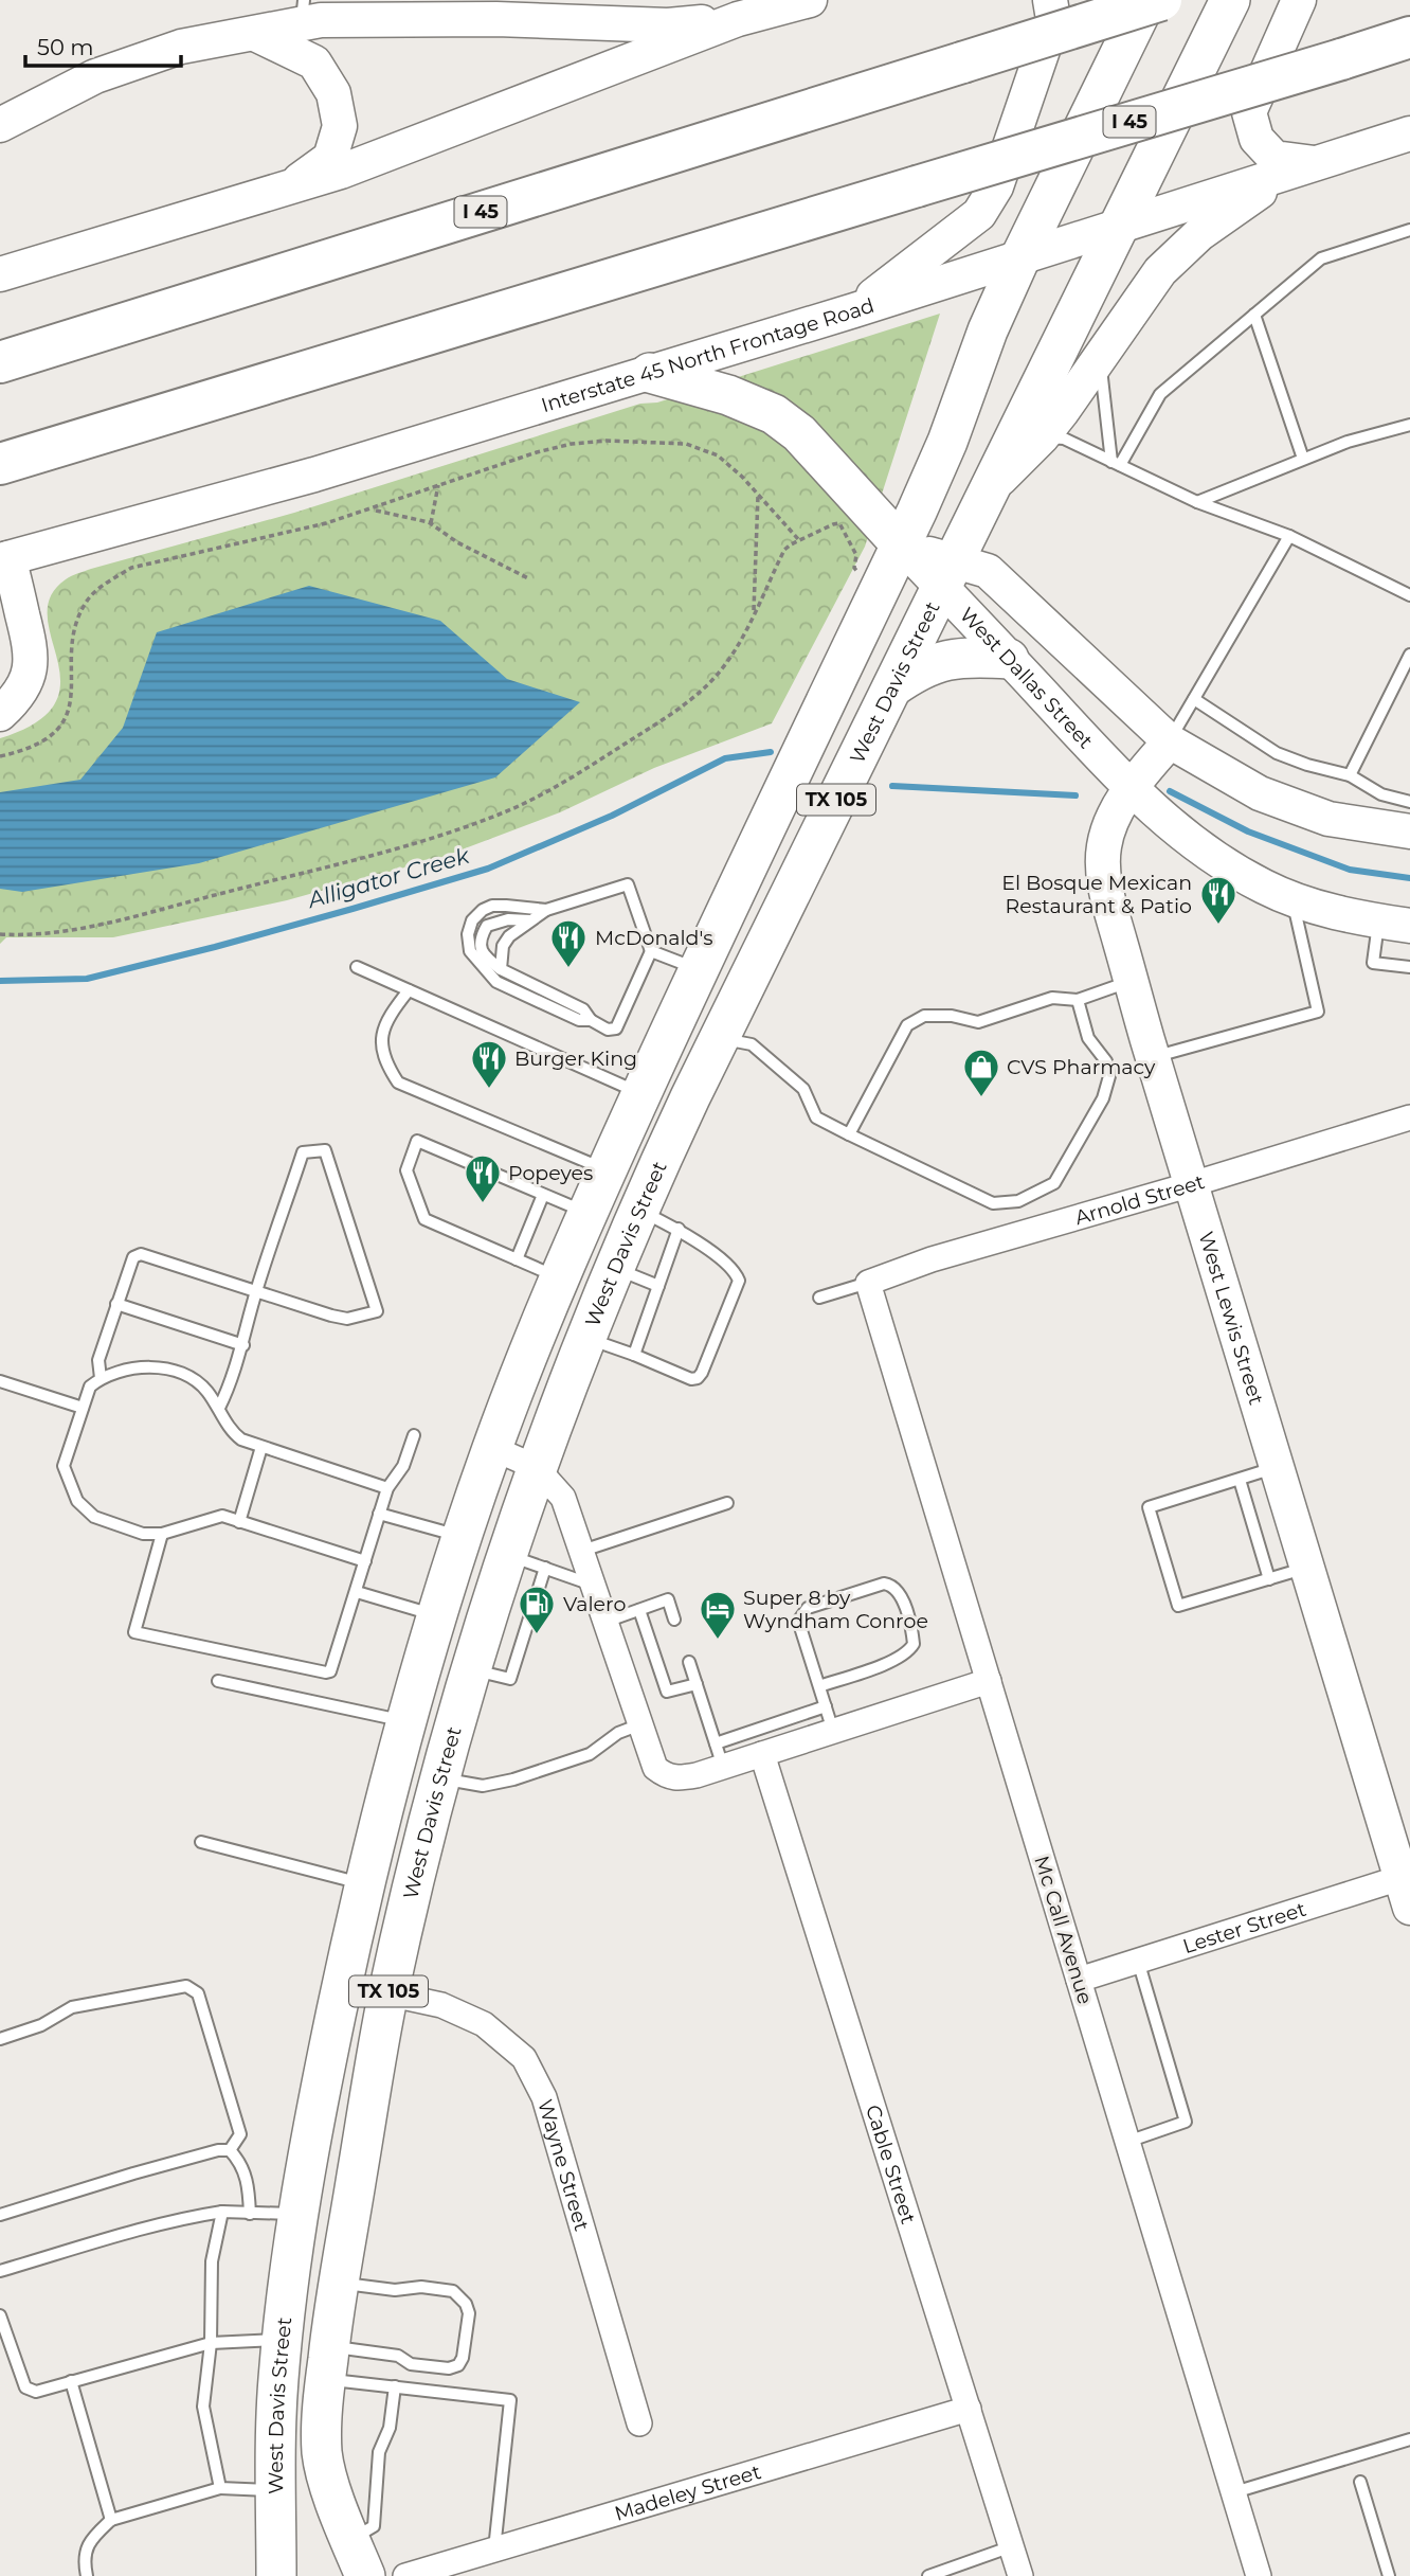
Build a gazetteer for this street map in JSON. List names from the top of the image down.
{
  "streets": {
    "highway": ["I 45"],
    "main road": [
      "Interstate 45 North Frontage Road",
      "West Dallas Street",
      "West Davis Street",
      "TX 105",
      "West Lewis Street"
    ],
    "street": [
      "Arnold Street",
      "Lester Street",
      "Mc Call Avenue",
      "Wayne Street",
      "Cable Street",
      "Madeley Street"
    ]
  },
  "crossings": [
    ["Interstate 45 North Frontage Road", "West Davis Street"],
    ["West Dallas Street", "West Davis Street"],
    ["West Dallas Street", "West Lewis Street"],
    ["West Davis Street", "Wayne Street"],
    ["Arnold Street", "West Lewis Street"],
    ["Arnold Street", "Mc Call Avenue"],
    ["West Lewis Street", "Lester Street"],
    ["Lester Street", "Mc Call Avenue"],
    ["Cable Street", "Madeley Street"]
  ],
  "water": ["Alligator Creek"],
  "places": {
    "restaurant": [
      "El Bosque Mexican Restaurant & Patio",
      "McDonald's",
      "Burger King",
      "Popeyes"
    ],
    "shop": ["CVS Pharmacy"],
    "fuel station": ["Valero"],
    "hotel": ["Super 8 by Wyndham Conroe"]
  },
  "scale_bar": "50 m"
}
